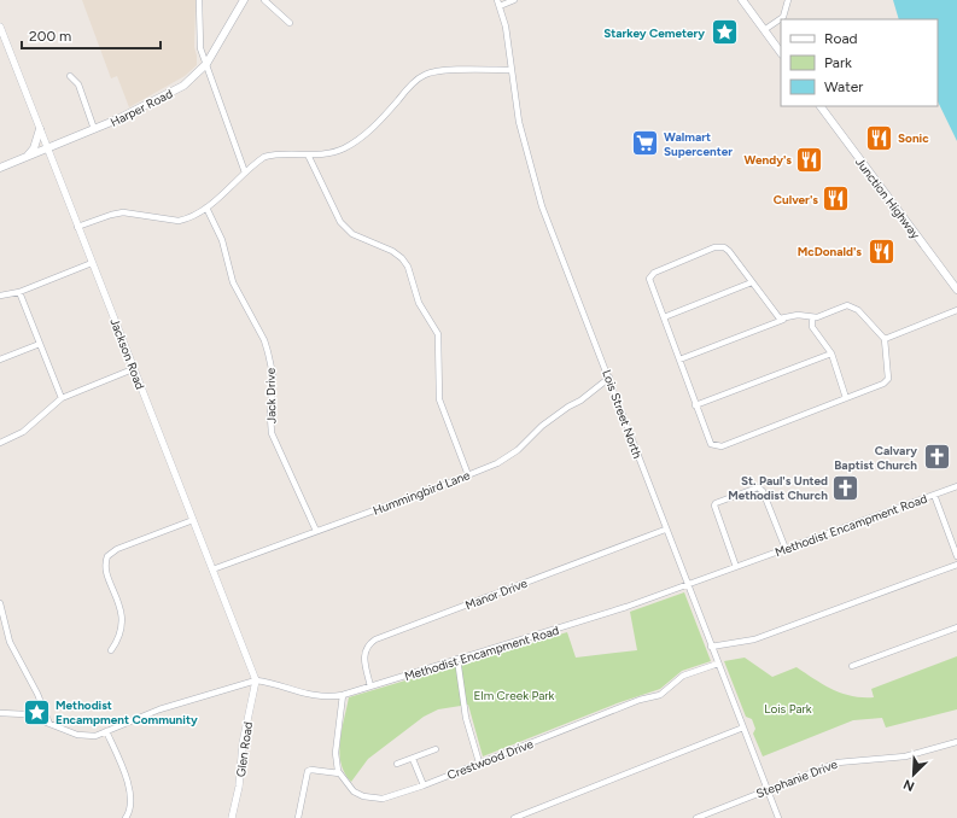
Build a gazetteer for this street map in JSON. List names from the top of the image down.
{
  "streets": {
    "main road": ["Harper Road", "Junction Highway"],
    "street": [
      "Jackson Road",
      "Jack Drive",
      "Lois Street North",
      "Hummingbird Lane",
      "Methodist Encampment Road",
      "Manor Drive",
      "Glen Road",
      "Crestwood Drive",
      "Stephanie Drive"
    ]
  },
  "crossings": [
    ["Harper Road", "Jackson Road"],
    ["Jackson Road", "Hummingbird Lane"],
    ["Jackson Road", "Methodist Encampment Road"],
    ["Jackson Road", "Glen Road"],
    ["Jack Drive", "Hummingbird Lane"],
    ["Lois Street North", "Hummingbird Lane"],
    ["Lois Street North", "Methodist Encampment Road"],
    ["Lois Street North", "Manor Drive"],
    ["Lois Street North", "Crestwood Drive"],
    ["Lois Street North", "Stephanie Drive"],
    ["Methodist Encampment Road", "Manor Drive"],
    ["Methodist Encampment Road", "Glen Road"]
  ],
  "parks": ["Elm Creek Park", "Lois Park"],
  "places": {
    "place": ["Starkey Cemetery", "Methodist Encampment Community"],
    "restaurant": [
      "Sonic",
      "Wendy's",
      "Culver's",
      "McDonald's"
    ],
    "supermarket": ["Walmart Supercenter"],
    "church": ["Calvary Baptist Church", "St. Paul's Unted Methodist Church"]
  },
  "legend": ["Road", "Park", "Water"],
  "scale_bar": "200 m",
  "north": "bottom left"
}
